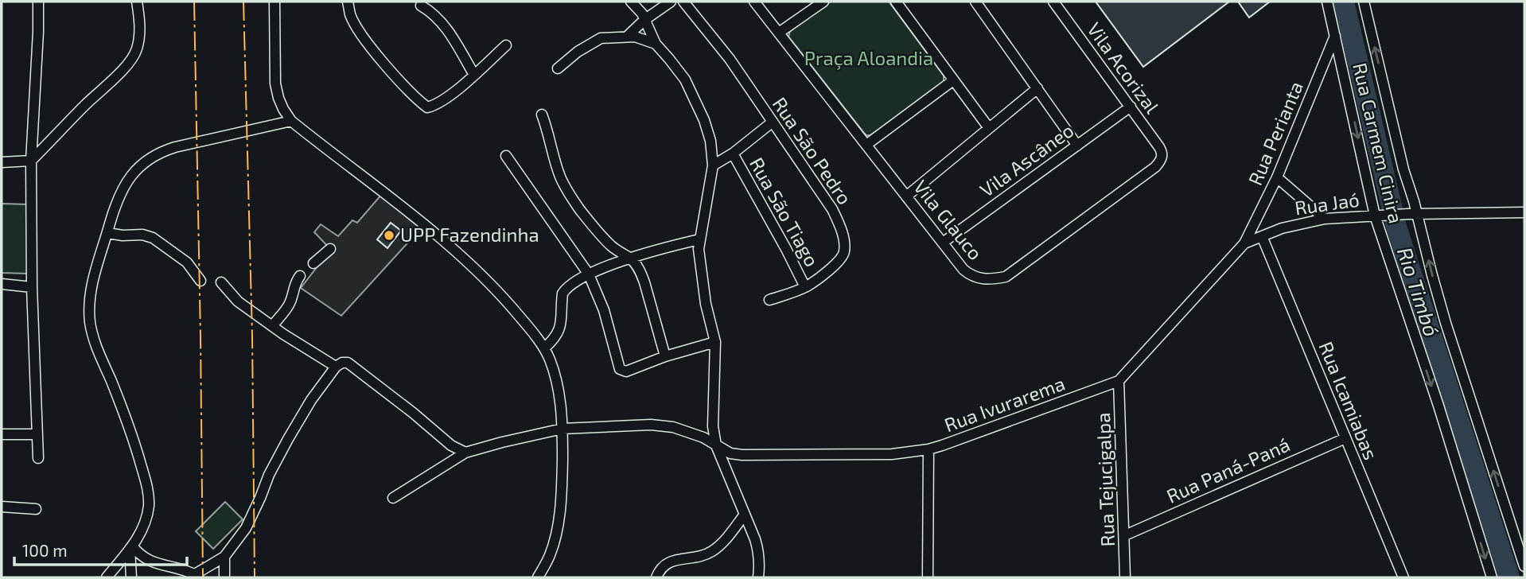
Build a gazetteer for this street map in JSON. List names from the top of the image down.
{
  "streets": {
    "street": [
      "Vila Acorizal",
      "Rua Perianta",
      "Rua Carmem Cinira",
      "Rua São Pedro",
      "Vila Ascâneo",
      "Rua Jaó",
      "Rua São Tiago",
      "Vila Glauco",
      "Rua Icamiabas",
      "Rua Ivurarema",
      "Rua Paná-Paná",
      "Rua Tejucigalpa"
    ]
  },
  "crossings": [
    ["Vila Acorizal", "Vila Ascâneo"],
    ["Vila Acorizal", "Vila Glauco"],
    ["Rua Perianta", "Rua Carmem Cinira"],
    ["Rua Perianta", "Rua Jaó"],
    ["Rua Perianta", "Rua Ivurarema"],
    ["Rua Carmem Cinira", "Rua Jaó"],
    ["Rua São Pedro", "Rua São Tiago"],
    ["Vila Ascâneo", "Vila Glauco"],
    ["Rua Jaó", "Rua Icamiabas"],
    ["Rua Jaó", "Rua Ivurarema"],
    ["Rua Icamiabas", "Rua Paná-Paná"],
    ["Rua Ivurarema", "Rua Tejucigalpa"],
    ["Rua Paná-Paná", "Rua Tejucigalpa"]
  ],
  "water": ["Rio Timbó"],
  "parks": ["Praça Aloandia"],
  "places": ["UPP Fazendinha"],
  "scale_bar": "100 m"
}
